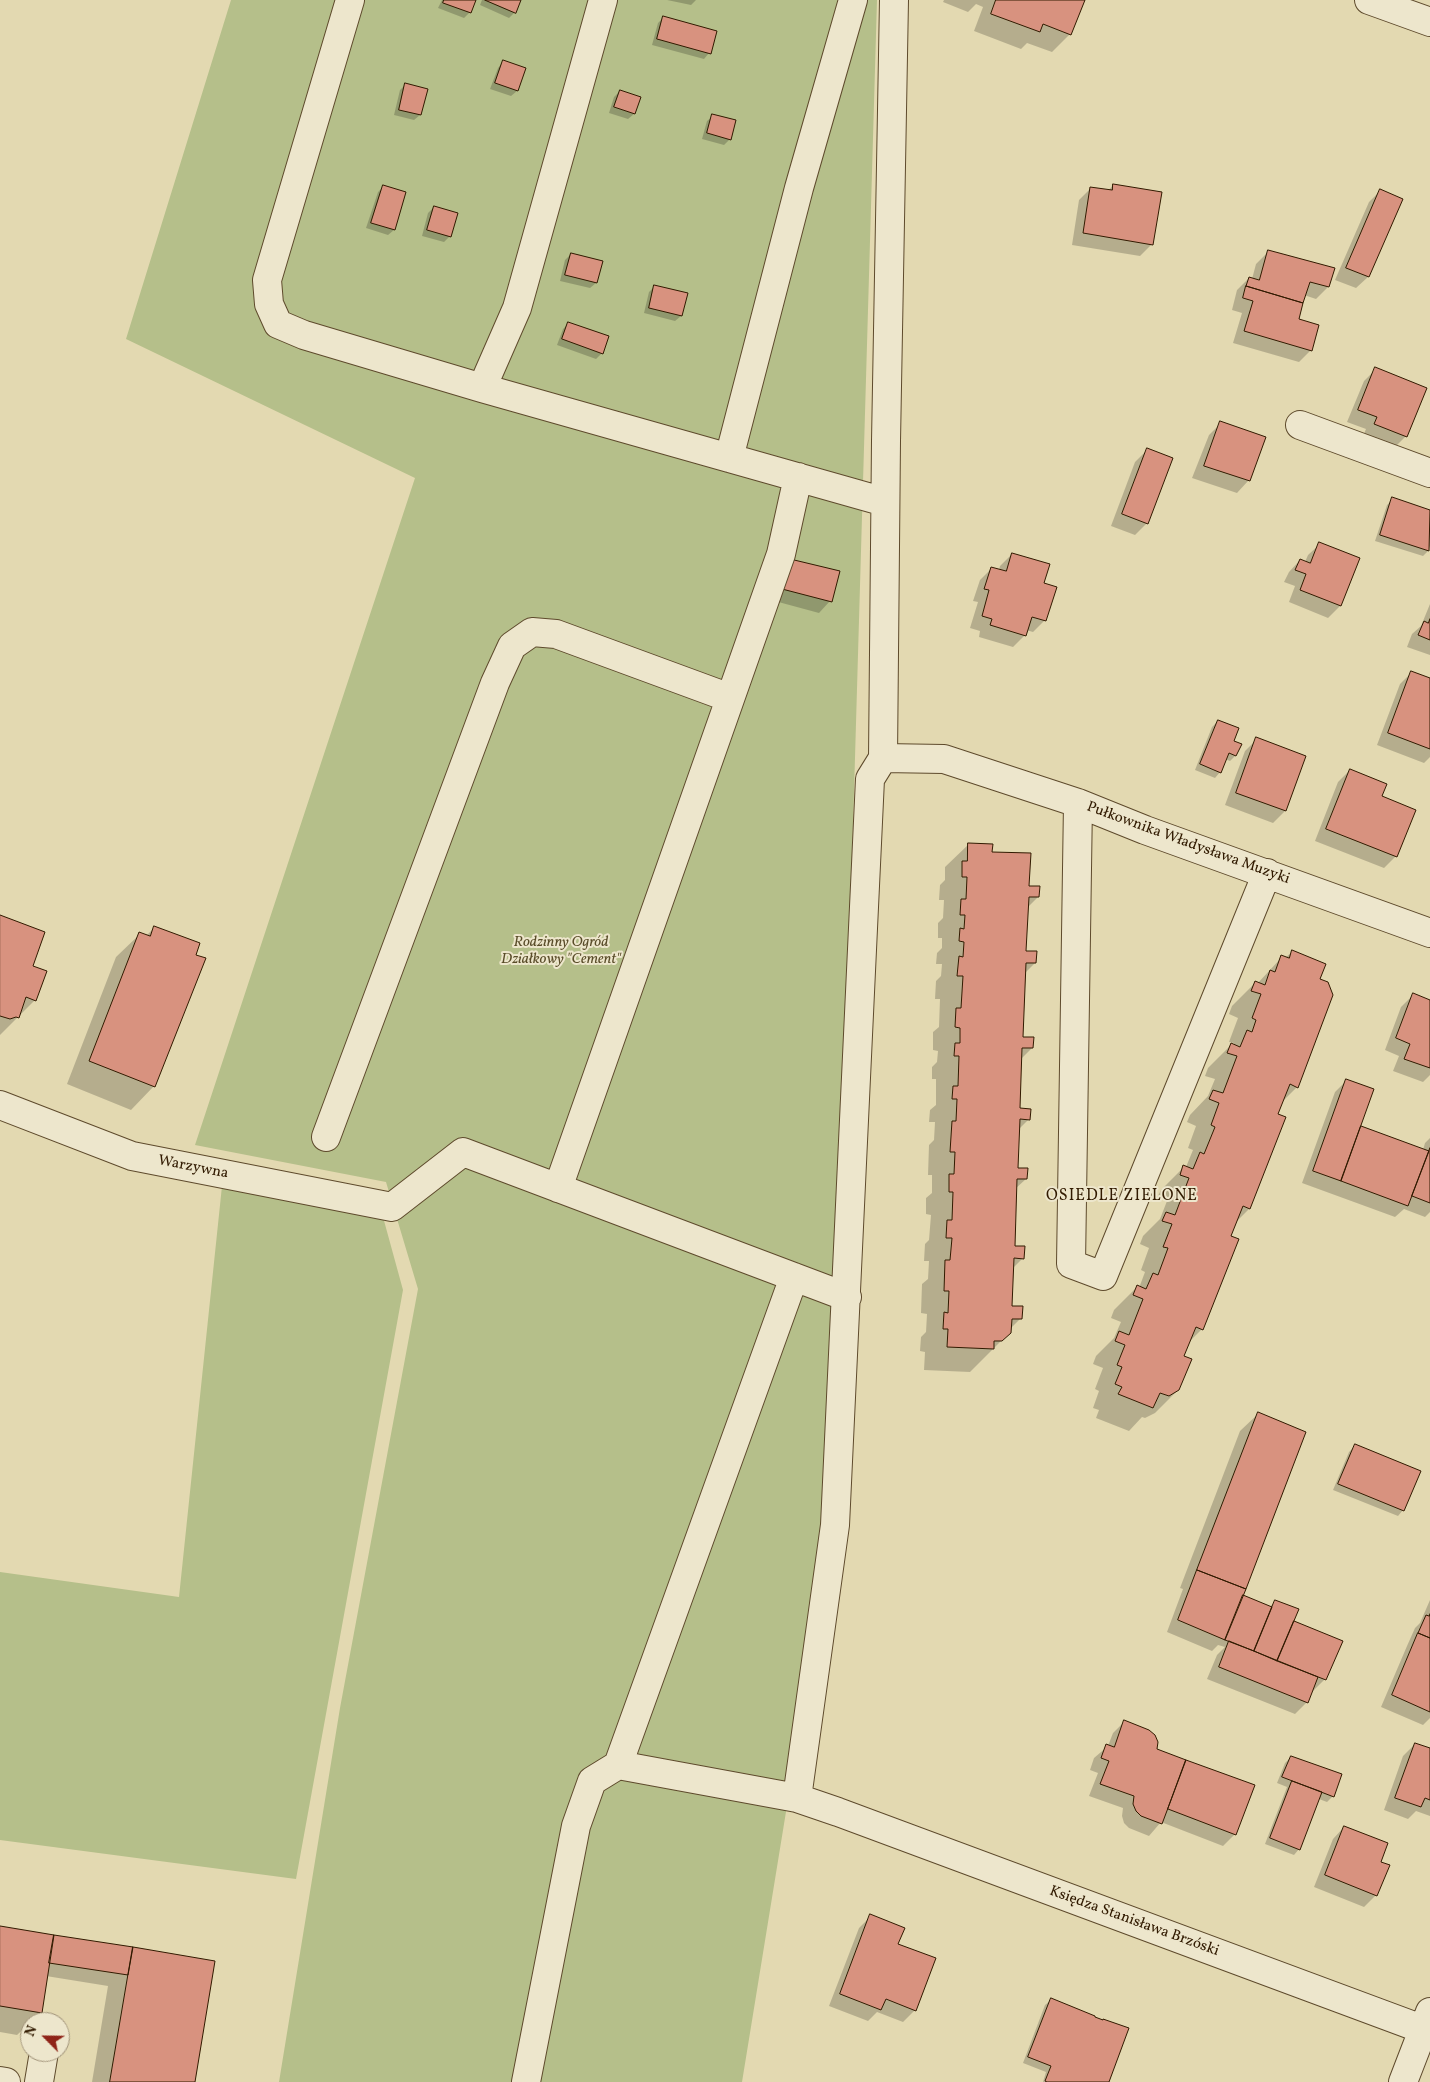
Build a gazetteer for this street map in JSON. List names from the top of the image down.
{
  "streets": {
    "street": ["Pułkownika Władysława Muzyki", "Warzywna", "Księdza Stanisława Brzóski"]
  },
  "districts": ["OSIEDLE ZIELONE"],
  "parks": ["Rodzinny Ogród Działkowy \"Cement\""],
  "north": "top left"
}
